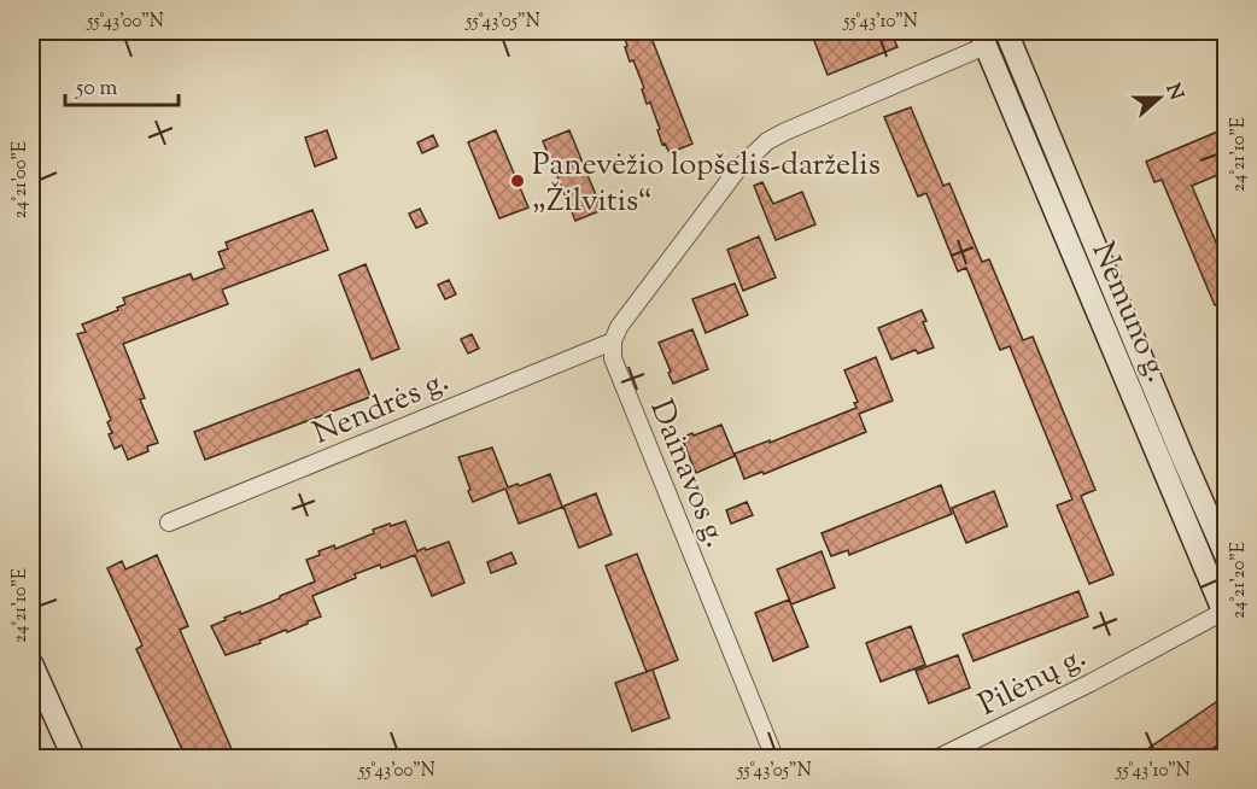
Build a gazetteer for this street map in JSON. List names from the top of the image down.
{
  "streets": {
    "main road": ["Nemuno g."],
    "street": ["Nendrės g.", "Dainavos g.", "Pilėnų g."]
  },
  "crossings": [
    ["Nemuno g.", "Pilėnų g."],
    ["Nendrės g.", "Dainavos g."]
  ],
  "places": ["Panevėžio lopšelis-darželis „Žilvitis“"],
  "scale_bar": "50 m",
  "north": "right",
  "coordinates": [
    "55°43'00\"N",
    "55°43'05\"N",
    "55°43'10\"N",
    "24°21'10\"E",
    "24°21'00\"E",
    "24°21'20\"E"
  ]
}
